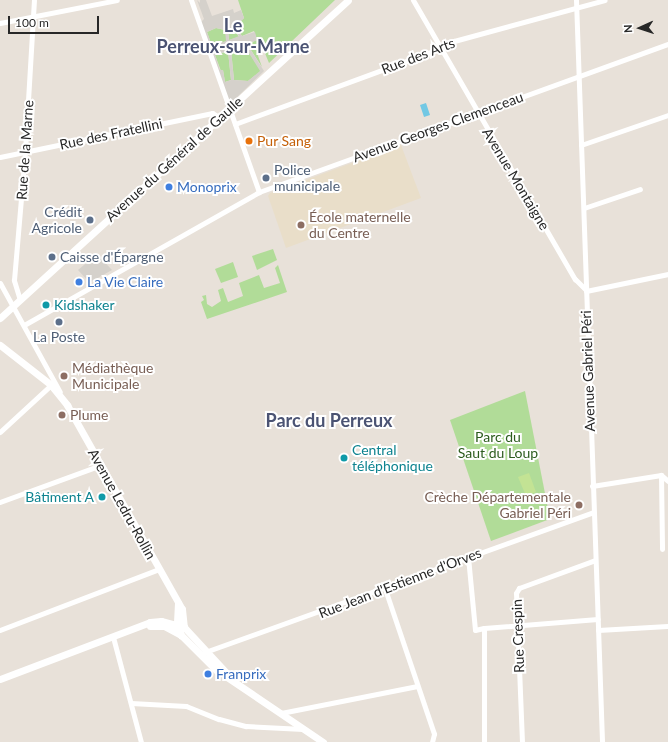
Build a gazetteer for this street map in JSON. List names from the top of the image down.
{
  "streets": {
    "street": [
      "Rue des Arts",
      "Avenue Georges Clemenceau",
      "Rue des Fratellini",
      "Rue de la Marne",
      "Avenue du Général de Gaulle",
      "Avenue Montaigne",
      "Avenue Gabriel Péri",
      "Avenue Ledru-Rollin",
      "Rue Jean d'Estienne d'Orves",
      "Rue Crespin"
    ]
  },
  "crossings": [
    ["Rue des Arts", "Avenue Montaigne"],
    ["Rue des Arts", "Avenue Gabriel Péri"],
    ["Avenue Georges Clemenceau", "Avenue Montaigne"],
    ["Avenue Georges Clemenceau", "Avenue Gabriel Péri"],
    ["Rue des Fratellini", "Rue de la Marne"],
    ["Rue des Fratellini", "Avenue du Général de Gaulle"],
    ["Rue de la Marne", "Avenue du Général de Gaulle"],
    ["Avenue Montaigne", "Avenue Gabriel Péri"],
    ["Avenue Gabriel Péri", "Rue Jean d'Estienne d'Orves"],
    ["Avenue Gabriel Péri", "Rue Crespin"]
  ],
  "districts": ["Le Perreux-sur-Marne", "Parc du Perreux"],
  "parks": ["Parc du Saut du Loup"],
  "places": [
    "Pur Sang",
    "Police municipale",
    "Monoprix",
    "Crédit Agricole",
    "École maternelle du Centre",
    "Caisse d'Épargne",
    "La Vie Claire",
    "Kidshaker",
    "La Poste",
    "Médiathèque Municipale",
    "Plume",
    "Central téléphonique",
    "Bâtiment A",
    "Crèche Départementale Gabriel Péri",
    "Franprix"
  ],
  "scale_bar": "100 m",
  "north": "left"
}
